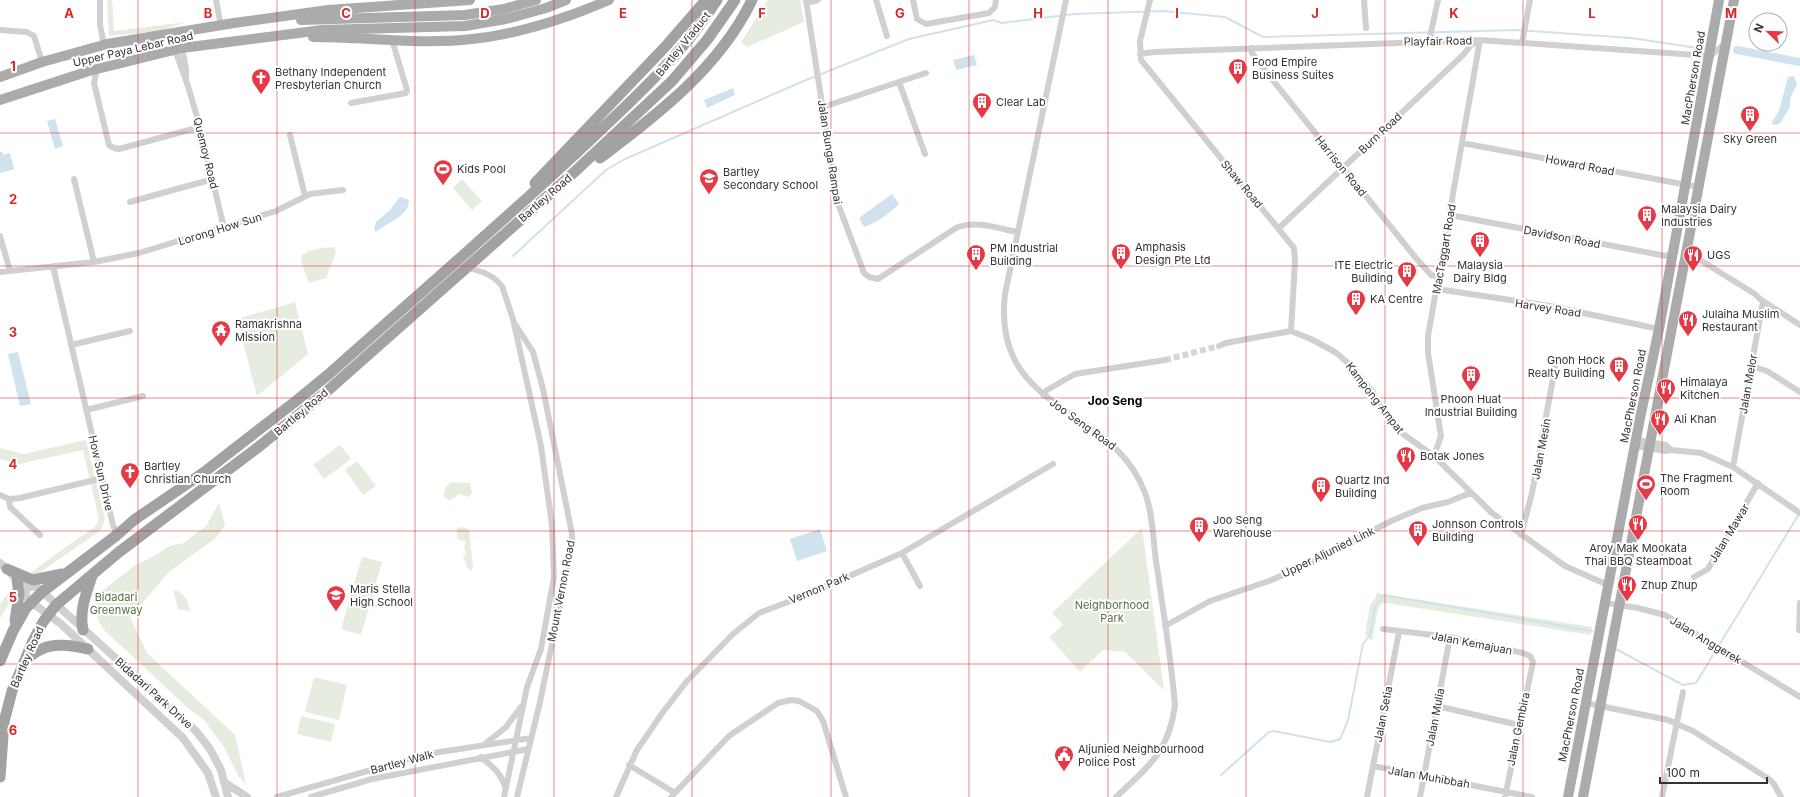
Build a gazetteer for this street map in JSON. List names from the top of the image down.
{
  "streets": {
    "highway": ["Bartley Viaduct", "Bartley Road"],
    "main road": ["Upper Paya Lebar Road", "MacPherson Road"],
    "street": [
      "Playfair Road",
      "Burn Road",
      "Jalan Bunga Rampai",
      "Quemoy Road",
      "Howard Road",
      "Harrison Road",
      "Shaw Road",
      "Lorong How Sun",
      "Davidson Road",
      "MacTaggart Road",
      "Harvey Road",
      "Jalan Melor",
      "Kampong Ampat",
      "Joo Seng Road",
      "Jalan Mesin",
      "How Sun Drive",
      "Jalan Mawar",
      "Upper Aljunied Link",
      "Vernon Park",
      "Mount Vernon Road",
      "Jalan Anggerek",
      "Jalan Kemajuan",
      "Bidadari Park Drive",
      "Jalan Setia",
      "Jalan Mulia",
      "Jalan Gembira",
      "Bartley Walk",
      "Jalan Muhibbah"
    ]
  },
  "crossings": [
    ["Playfair Road", "MacPherson Road"],
    ["Playfair Road", "Burn Road"],
    ["Playfair Road", "Harrison Road"],
    ["Playfair Road", "Shaw Road"],
    ["Playfair Road", "MacTaggart Road"],
    ["Bartley Viaduct", "Bartley Road"],
    ["Upper Paya Lebar Road", "Quemoy Road"],
    ["MacPherson Road", "Howard Road"],
    ["MacPherson Road", "Davidson Road"],
    ["MacPherson Road", "Harvey Road"],
    ["MacPherson Road", "Kampong Ampat"],
    ["MacPherson Road", "Jalan Anggerek"],
    ["Burn Road", "Harrison Road"],
    ["Burn Road", "Shaw Road"],
    ["Burn Road", "MacTaggart Road"],
    ["Jalan Bunga Rampai", "Joo Seng Road"],
    ["Quemoy Road", "Lorong How Sun"],
    ["Howard Road", "MacTaggart Road"],
    ["Harrison Road", "MacTaggart Road"],
    ["Shaw Road", "Kampong Ampat"],
    ["Bartley Road", "How Sun Drive"],
    ["Bartley Road", "Mount Vernon Road"],
    ["Bartley Road", "Bidadari Park Drive"],
    ["Lorong How Sun", "How Sun Drive"],
    ["Davidson Road", "MacTaggart Road"],
    ["MacTaggart Road", "Harvey Road"],
    ["MacTaggart Road", "Kampong Ampat"],
    ["Kampong Ampat", "Jalan Mesin"],
    ["Kampong Ampat", "Upper Aljunied Link"],
    ["Joo Seng Road", "Upper Aljunied Link"],
    ["Mount Vernon Road", "Bartley Walk"],
    ["Jalan Kemajuan", "Jalan Setia"],
    ["Jalan Kemajuan", "Jalan Mulia"],
    ["Jalan Kemajuan", "Jalan Gembira"],
    ["Jalan Setia", "Jalan Muhibbah"],
    ["Jalan Mulia", "Jalan Muhibbah"],
    ["Jalan Gembira", "Jalan Muhibbah"]
  ],
  "districts": ["Joo Seng"],
  "parks": ["Bidadari Greenway", "Neighborhood Park"],
  "places": {
    "building": [
      "Food Empire Business Suites",
      "Clear Lab",
      "Sky Green",
      "Malaysia Dairy Industries",
      "Malaysia Dairy Bldg",
      "Amphasis Design Pte Ltd",
      "PM Industrial Building",
      "ITE Electric Building",
      "KA Centre",
      "Gnoh Hock Realty Building",
      "Phoon Huat Industrial Building",
      "Quartz Ind Building",
      "Joo Seng Warehouse",
      "Johnson Controls Building"
    ],
    "church": ["Bethany Independent Presbyterian Church", "Bartley Christian Church"],
    "sports": ["Kids Pool", "The Fragment Room"],
    "school or university": ["Bartley Secondary School", "Maris Stella High School"],
    "restaurant": [
      "UGS",
      "Julaiha Muslim Restaurant",
      "Himalaya Kitchen",
      "Ali Khan",
      "Botak Jones",
      "Aroy Mak Mookata Thai BBQ Steamboat",
      "Zhup Zhup"
    ],
    "temple": ["Ramakrishna Mission"],
    "public building": ["Aljunied Neighbourhood Police Post"]
  },
  "scale_bar": "100 m",
  "north": "top left",
  "grid": {
    "columns": [
      "A",
      "B",
      "C",
      "D",
      "E",
      "F",
      "G",
      "H",
      "I",
      "J",
      "K",
      "L",
      "M"
    ],
    "rows": [
      "1",
      "2",
      "3",
      "4",
      "5",
      "6"
    ]
  }
}
